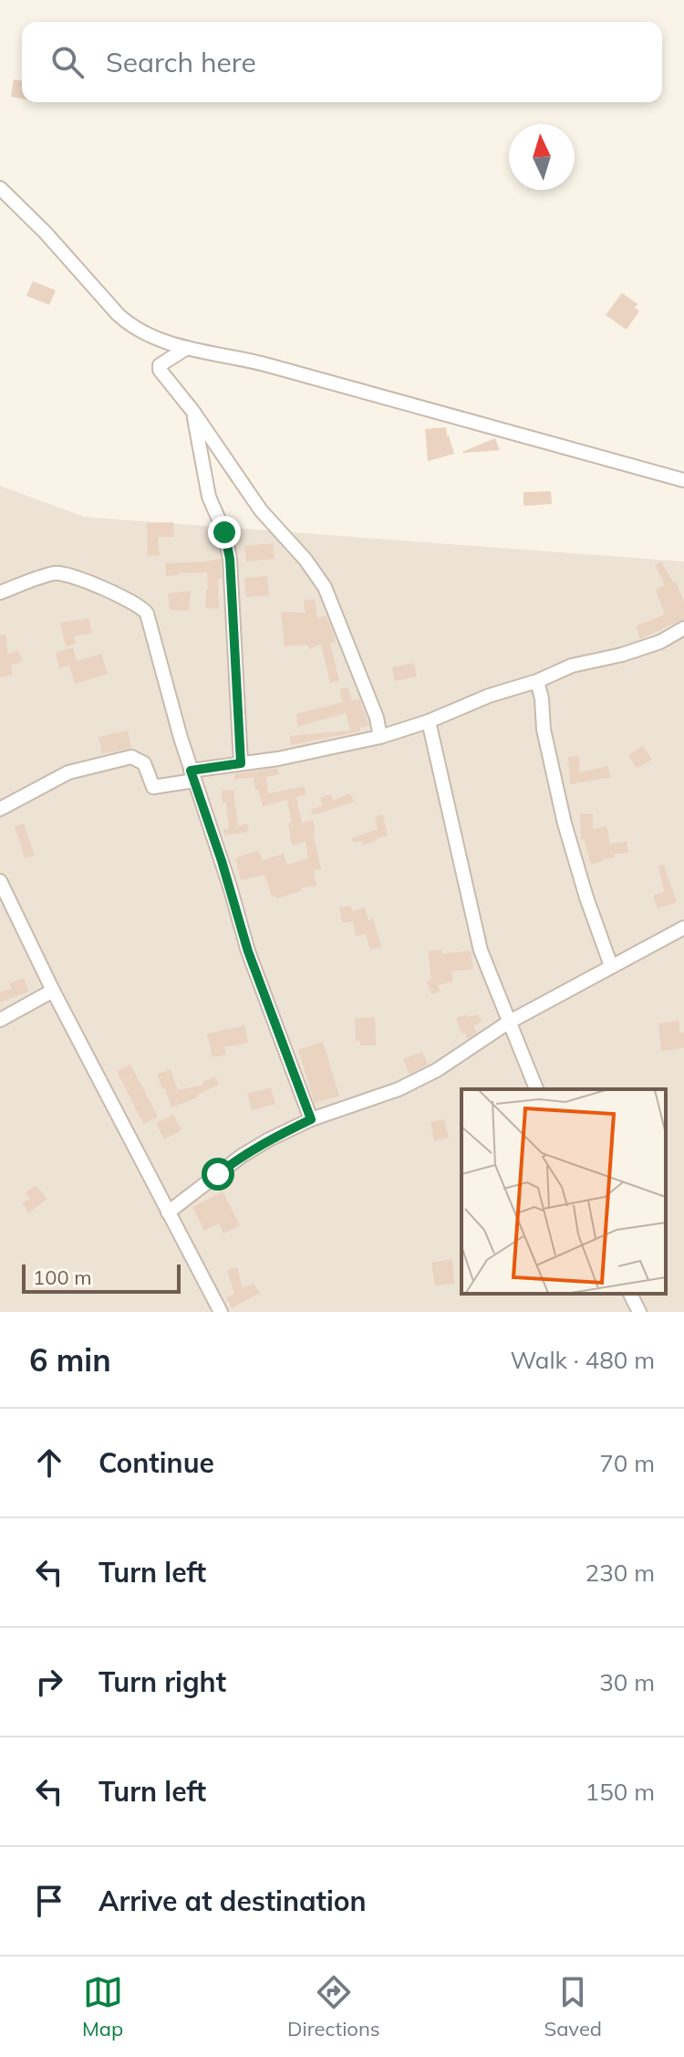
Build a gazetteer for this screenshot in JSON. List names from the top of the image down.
{
  "scale_bar": "100 m",
  "north": "top",
  "page": {
    "search": "Search here",
    "scale": "100 m",
    "heading": ["6 min", "Walk · 480 m"],
    "list": [
      ["Continue", "70 m"],
      ["Turn left", "230 m"],
      ["Turn right", "30 m"],
      ["Turn left", "150 m"],
      "Arrive at destination"
    ],
    "nav": ["Map", "Directions", "Saved"]
  }
}
